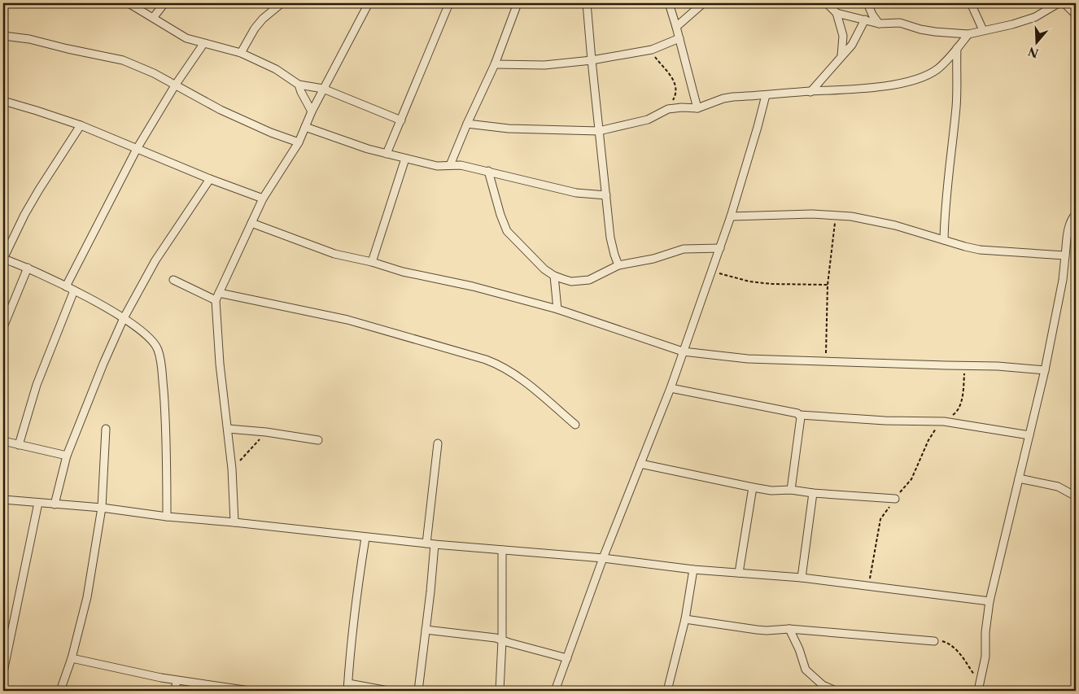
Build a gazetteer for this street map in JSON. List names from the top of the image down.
{
  "north": "bottom"
}
